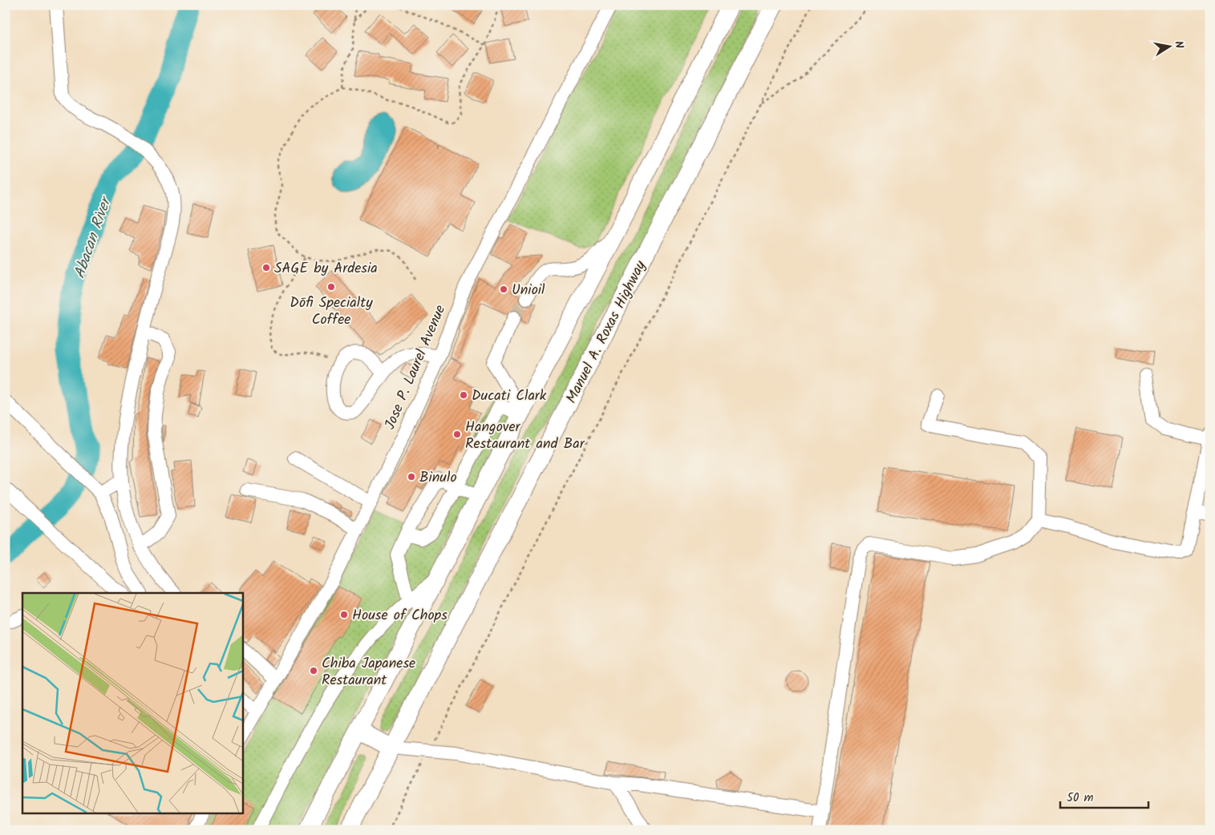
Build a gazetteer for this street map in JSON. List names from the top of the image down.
{
  "streets": {
    "main road": ["Manuel A. Roxas Highway"],
    "street": ["Jose P. Laurel Avenue"]
  },
  "water": ["Abacan River"],
  "places": [
    "SAGE by Ardesia",
    "Dōfi Specialty Coffee",
    "Unioil",
    "Ducati Clark",
    "Hangover Restaurant and Bar",
    "Binulo",
    "House of Chops",
    "Chiba Japanese Restaurant"
  ],
  "scale_bar": "50 m",
  "north": "right"
}
